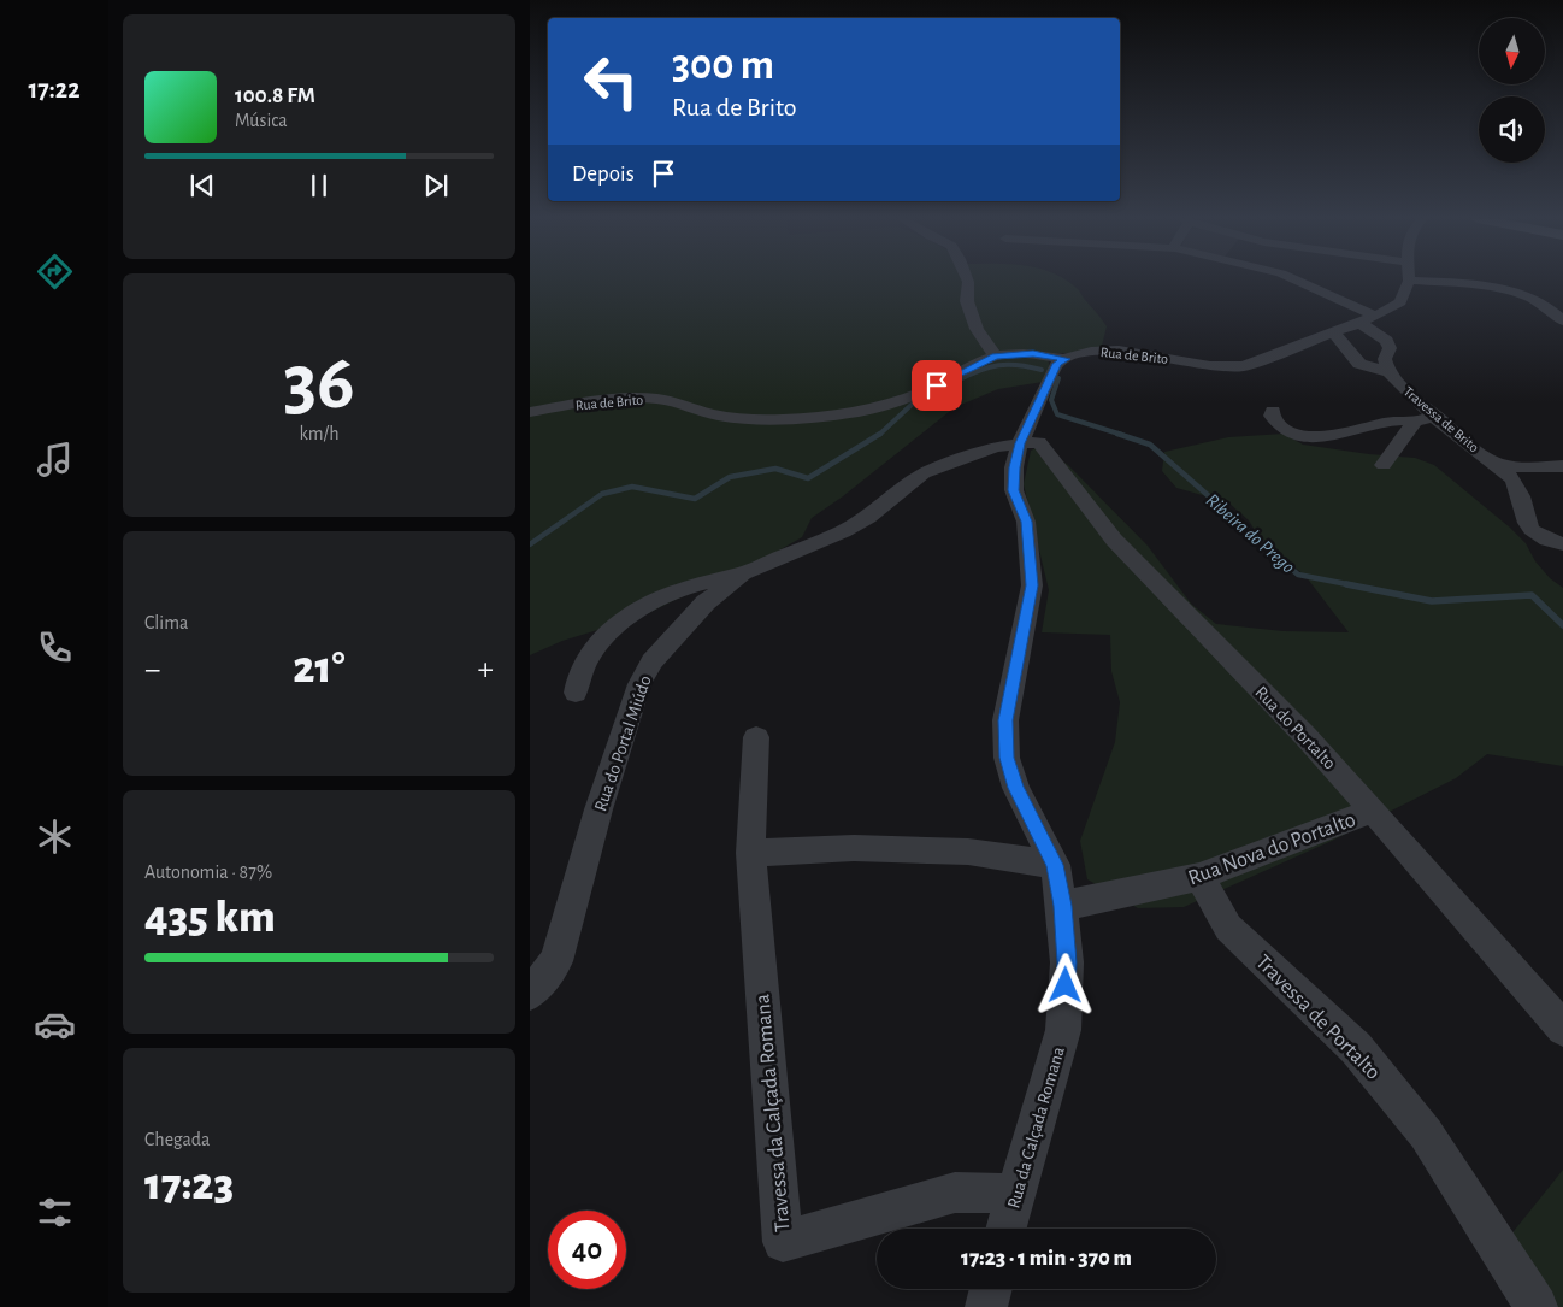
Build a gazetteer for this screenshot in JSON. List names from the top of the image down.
{
  "streets": {
    "street": [
      "Rua de Brito",
      "Travessa de Brito",
      "Rua do Portalto",
      "Rua do Portal Miúdo",
      "Rua Nova do Portalto",
      "Travessa de Portalto",
      "Travessa da Calçada Romana",
      "Rua da Calçada Romana"
    ]
  },
  "crossings": [
    ["Rua de Brito", "Travessa de Brito"],
    ["Rua de Brito", "Rua da Calçada Romana"],
    ["Rua do Portalto", "Rua do Portal Miúdo"],
    ["Rua do Portalto", "Rua Nova do Portalto"],
    ["Rua do Portalto", "Rua da Calçada Romana"],
    ["Rua do Portal Miúdo", "Rua da Calçada Romana"],
    ["Rua Nova do Portalto", "Travessa de Portalto"],
    ["Rua Nova do Portalto", "Rua da Calçada Romana"],
    ["Travessa da Calçada Romana", "Rua da Calçada Romana"]
  ],
  "water": ["Ribeira do Prego"],
  "north": "bottom",
  "page": {
    "tabs": "17:22",
    "turn": ["300 m", "Rua de Brito"],
    "song": ["100.8 FM", "Música"],
    "then": "Depois",
    "tile": [
      ["36", "km/h"],
      "Clima",
      ["Autonomia · 87%", "435 km"],
      ["Chegada", "17:23"]
    ],
    "heat": ["−", "21°", "+"],
    "limit": "40",
    "trip": "17:23 · 1 min · 370 m"
  }
}
